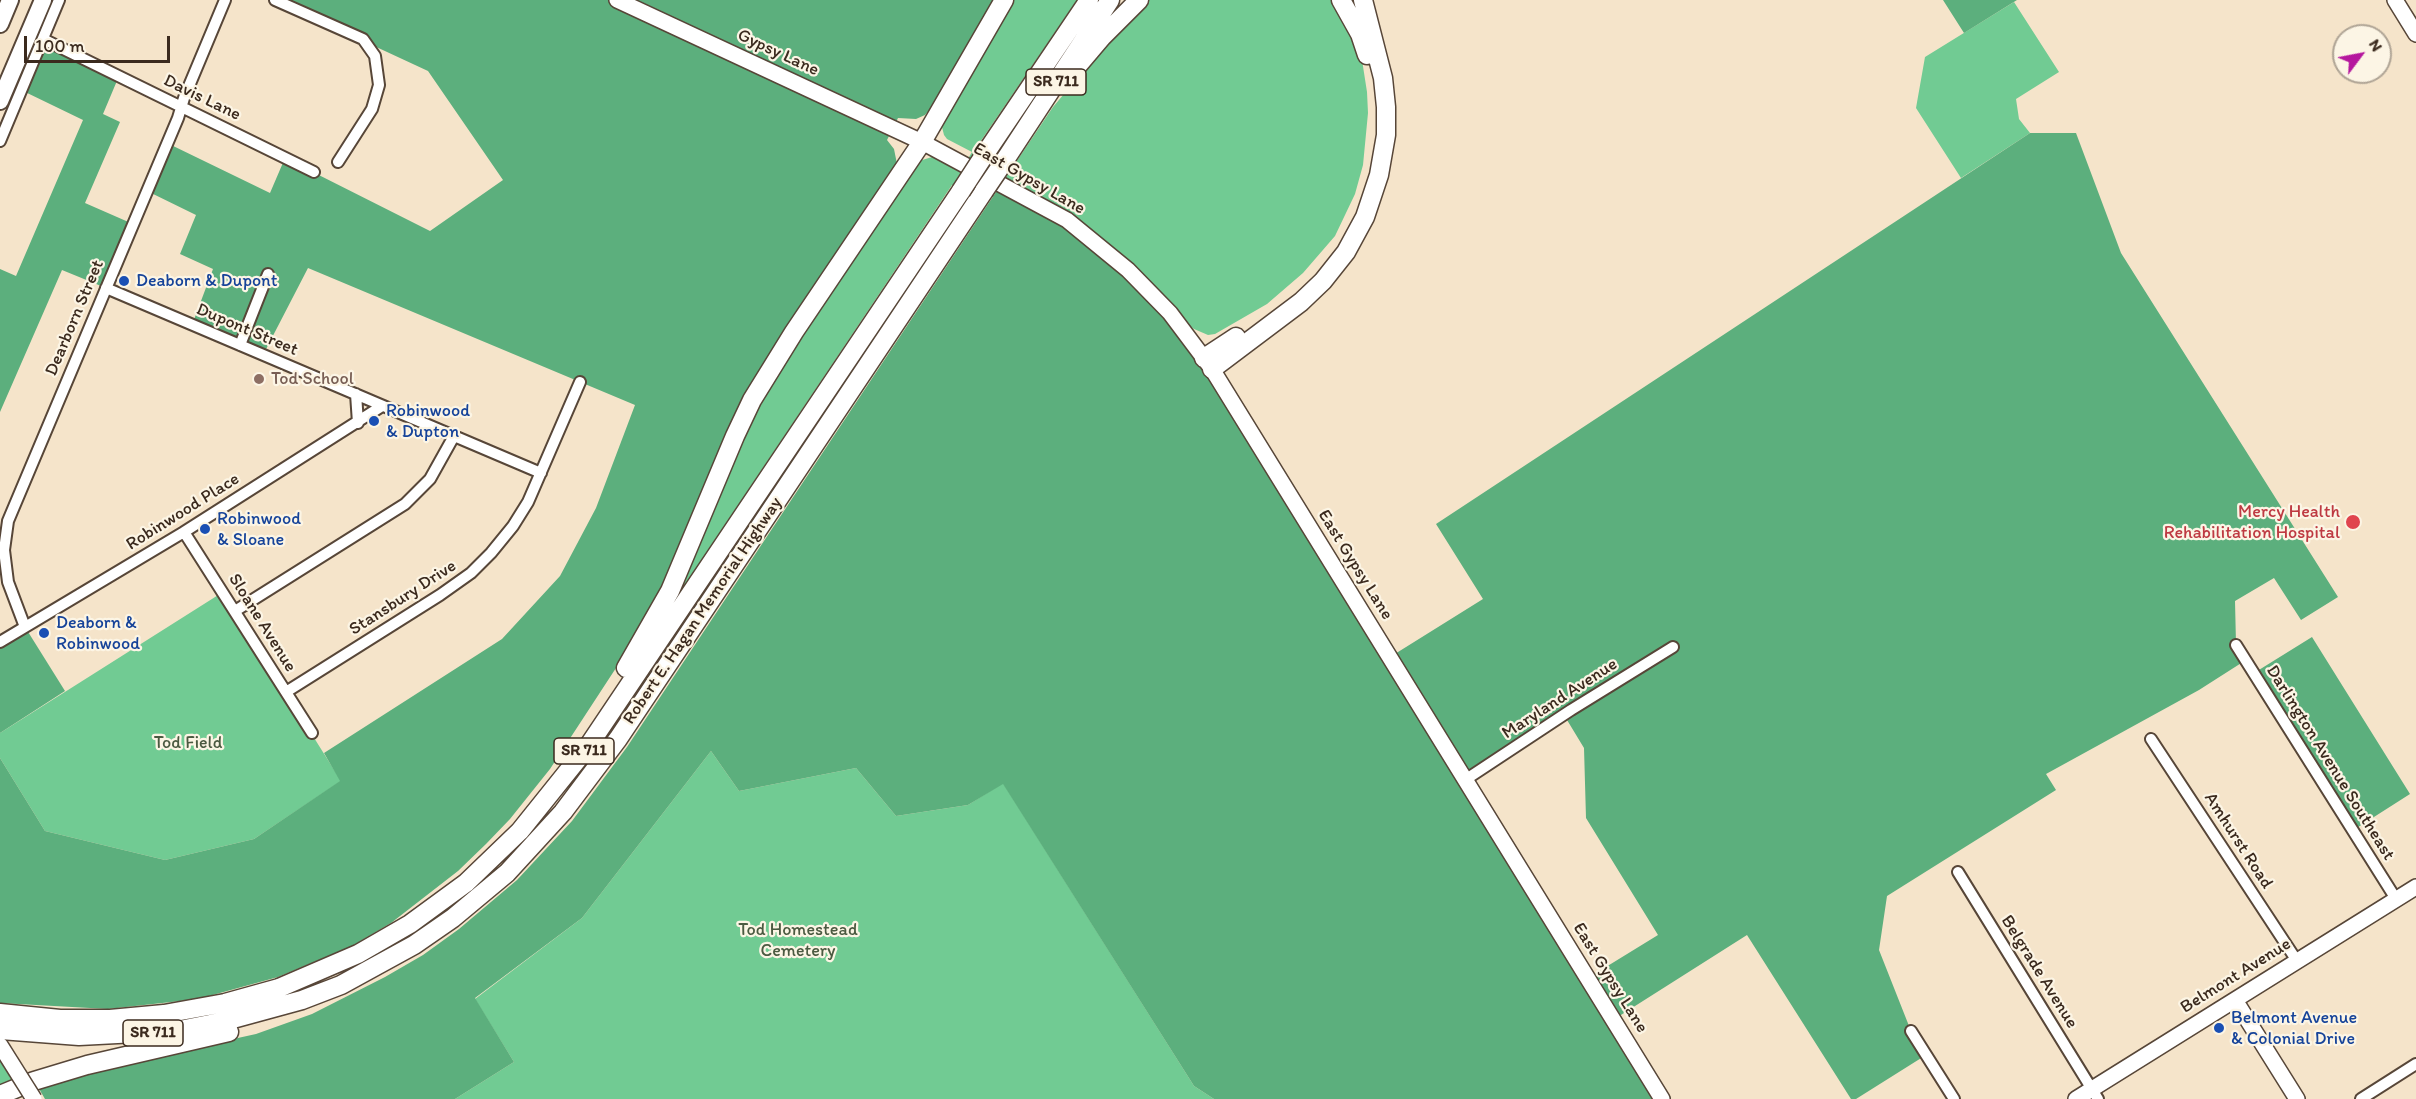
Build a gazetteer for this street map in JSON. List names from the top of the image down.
{
  "streets": {
    "highway": ["SR 711", "Robert E. Hagan Memorial Highway"],
    "main road": ["Gypsy Lane", "East Gypsy Lane", "Belmont Avenue"],
    "street": [
      "Davis Lane",
      "Dearborn Street",
      "Dupont Street",
      "Robinwood Place",
      "Stansbury Drive",
      "Sloane Avenue",
      "Maryland Avenue",
      "Darlington Avenue Southeast",
      "Amhurst Road",
      "Belgrade Avenue"
    ]
  },
  "crossings": [
    ["Gypsy Lane", "East Gypsy Lane"],
    ["Davis Lane", "Dearborn Street"],
    ["East Gypsy Lane", "Maryland Avenue"],
    ["Dearborn Street", "Dupont Street"],
    ["Dearborn Street", "Robinwood Place"],
    ["Dupont Street", "Robinwood Place"],
    ["Dupont Street", "Stansbury Drive"],
    ["Robinwood Place", "Sloane Avenue"],
    ["Stansbury Drive", "Sloane Avenue"],
    ["Darlington Avenue Southeast", "Belmont Avenue"],
    ["Amhurst Road", "Belmont Avenue"],
    ["Belgrade Avenue", "Belmont Avenue"]
  ],
  "parks": ["Tod Field", "Tod Homestead Cemetery"],
  "places": [
    "Deaborn & Dupont",
    "Tod School",
    "Robinwood & Dupton",
    "Mercy Health Rehabilitation Hospital",
    "Robinwood & Sloane",
    "Deaborn & Robinwood",
    "Belmont Avenue & Colonial Drive"
  ],
  "scale_bar": "100 m",
  "north": "top right"
}
